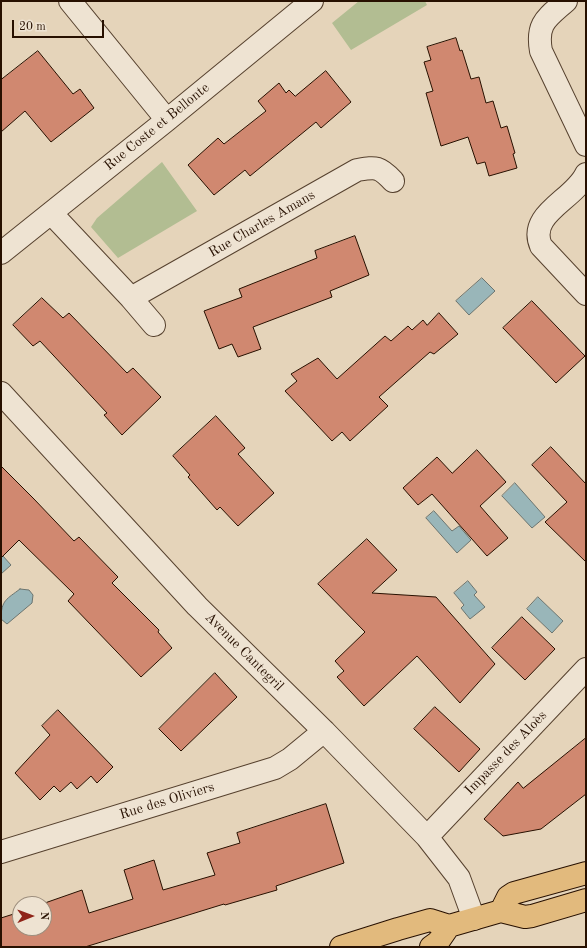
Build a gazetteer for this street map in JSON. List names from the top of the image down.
{
  "streets": {
    "street": [
      "Rue Coste et Bellonte",
      "Rue Charles Amans",
      "Avenue Cantegril",
      "Impasse des Aloès",
      "Rue des Oliviers"
    ]
  },
  "crossings": [
    ["Avenue Cantegril", "Impasse des Aloès"],
    ["Avenue Cantegril", "Rue des Oliviers"]
  ],
  "scale_bar": "20 m",
  "north": "right"
}
